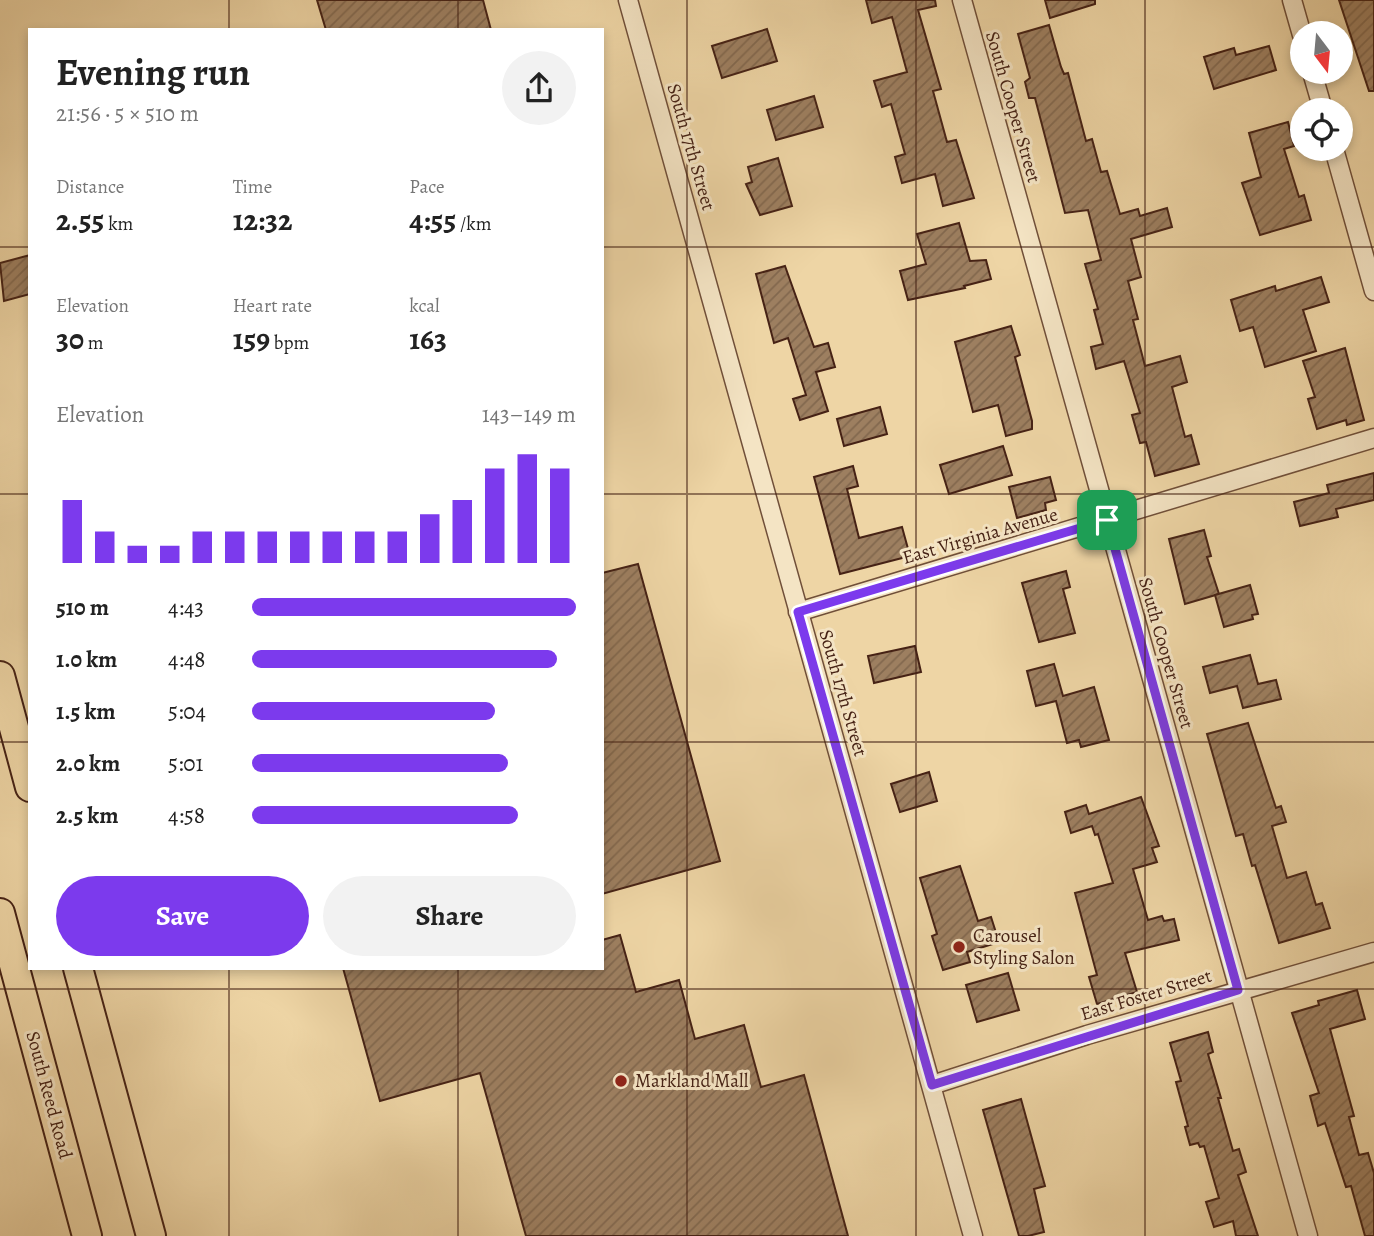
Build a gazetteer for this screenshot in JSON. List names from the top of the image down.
{
  "streets": {
    "main road": ["South Reed Road"],
    "street": [
      "South Cooper Street",
      "South 17th Street",
      "East Virginia Avenue",
      "East Foster Street"
    ]
  },
  "crossings": [
    ["South Cooper Street", "East Virginia Avenue"],
    ["South Cooper Street", "East Foster Street"],
    ["South 17th Street", "East Virginia Avenue"],
    ["South 17th Street", "East Foster Street"]
  ],
  "places": ["Carousel Styling Salon", "Markland Mall"],
  "north": "bottom",
  "page": {
    "heading": ["Evening run", "21:56 · 5 × 510 m"],
    "stats": [
      ["Distance", "2.55 km"],
      ["Time", "12:32"],
      ["Pace", "4:55 /km"],
      ["Elevation", "30 m"],
      ["Heart rate", "159 bpm"],
      ["kcal", "163"]
    ],
    "chart": ["Elevation", "143–149 m"],
    "list": [
      {
        "name": "510 m",
        "note": "4:43"
      },
      {
        "name": "1.0 km",
        "note": "4:48"
      },
      {
        "name": "1.5 km",
        "note": "5:04"
      },
      {
        "name": "2.0 km",
        "note": "5:01"
      },
      {
        "name": "2.5 km",
        "note": "4:58"
      }
    ],
    "buttons": ["Save", "Share"]
  }
}
